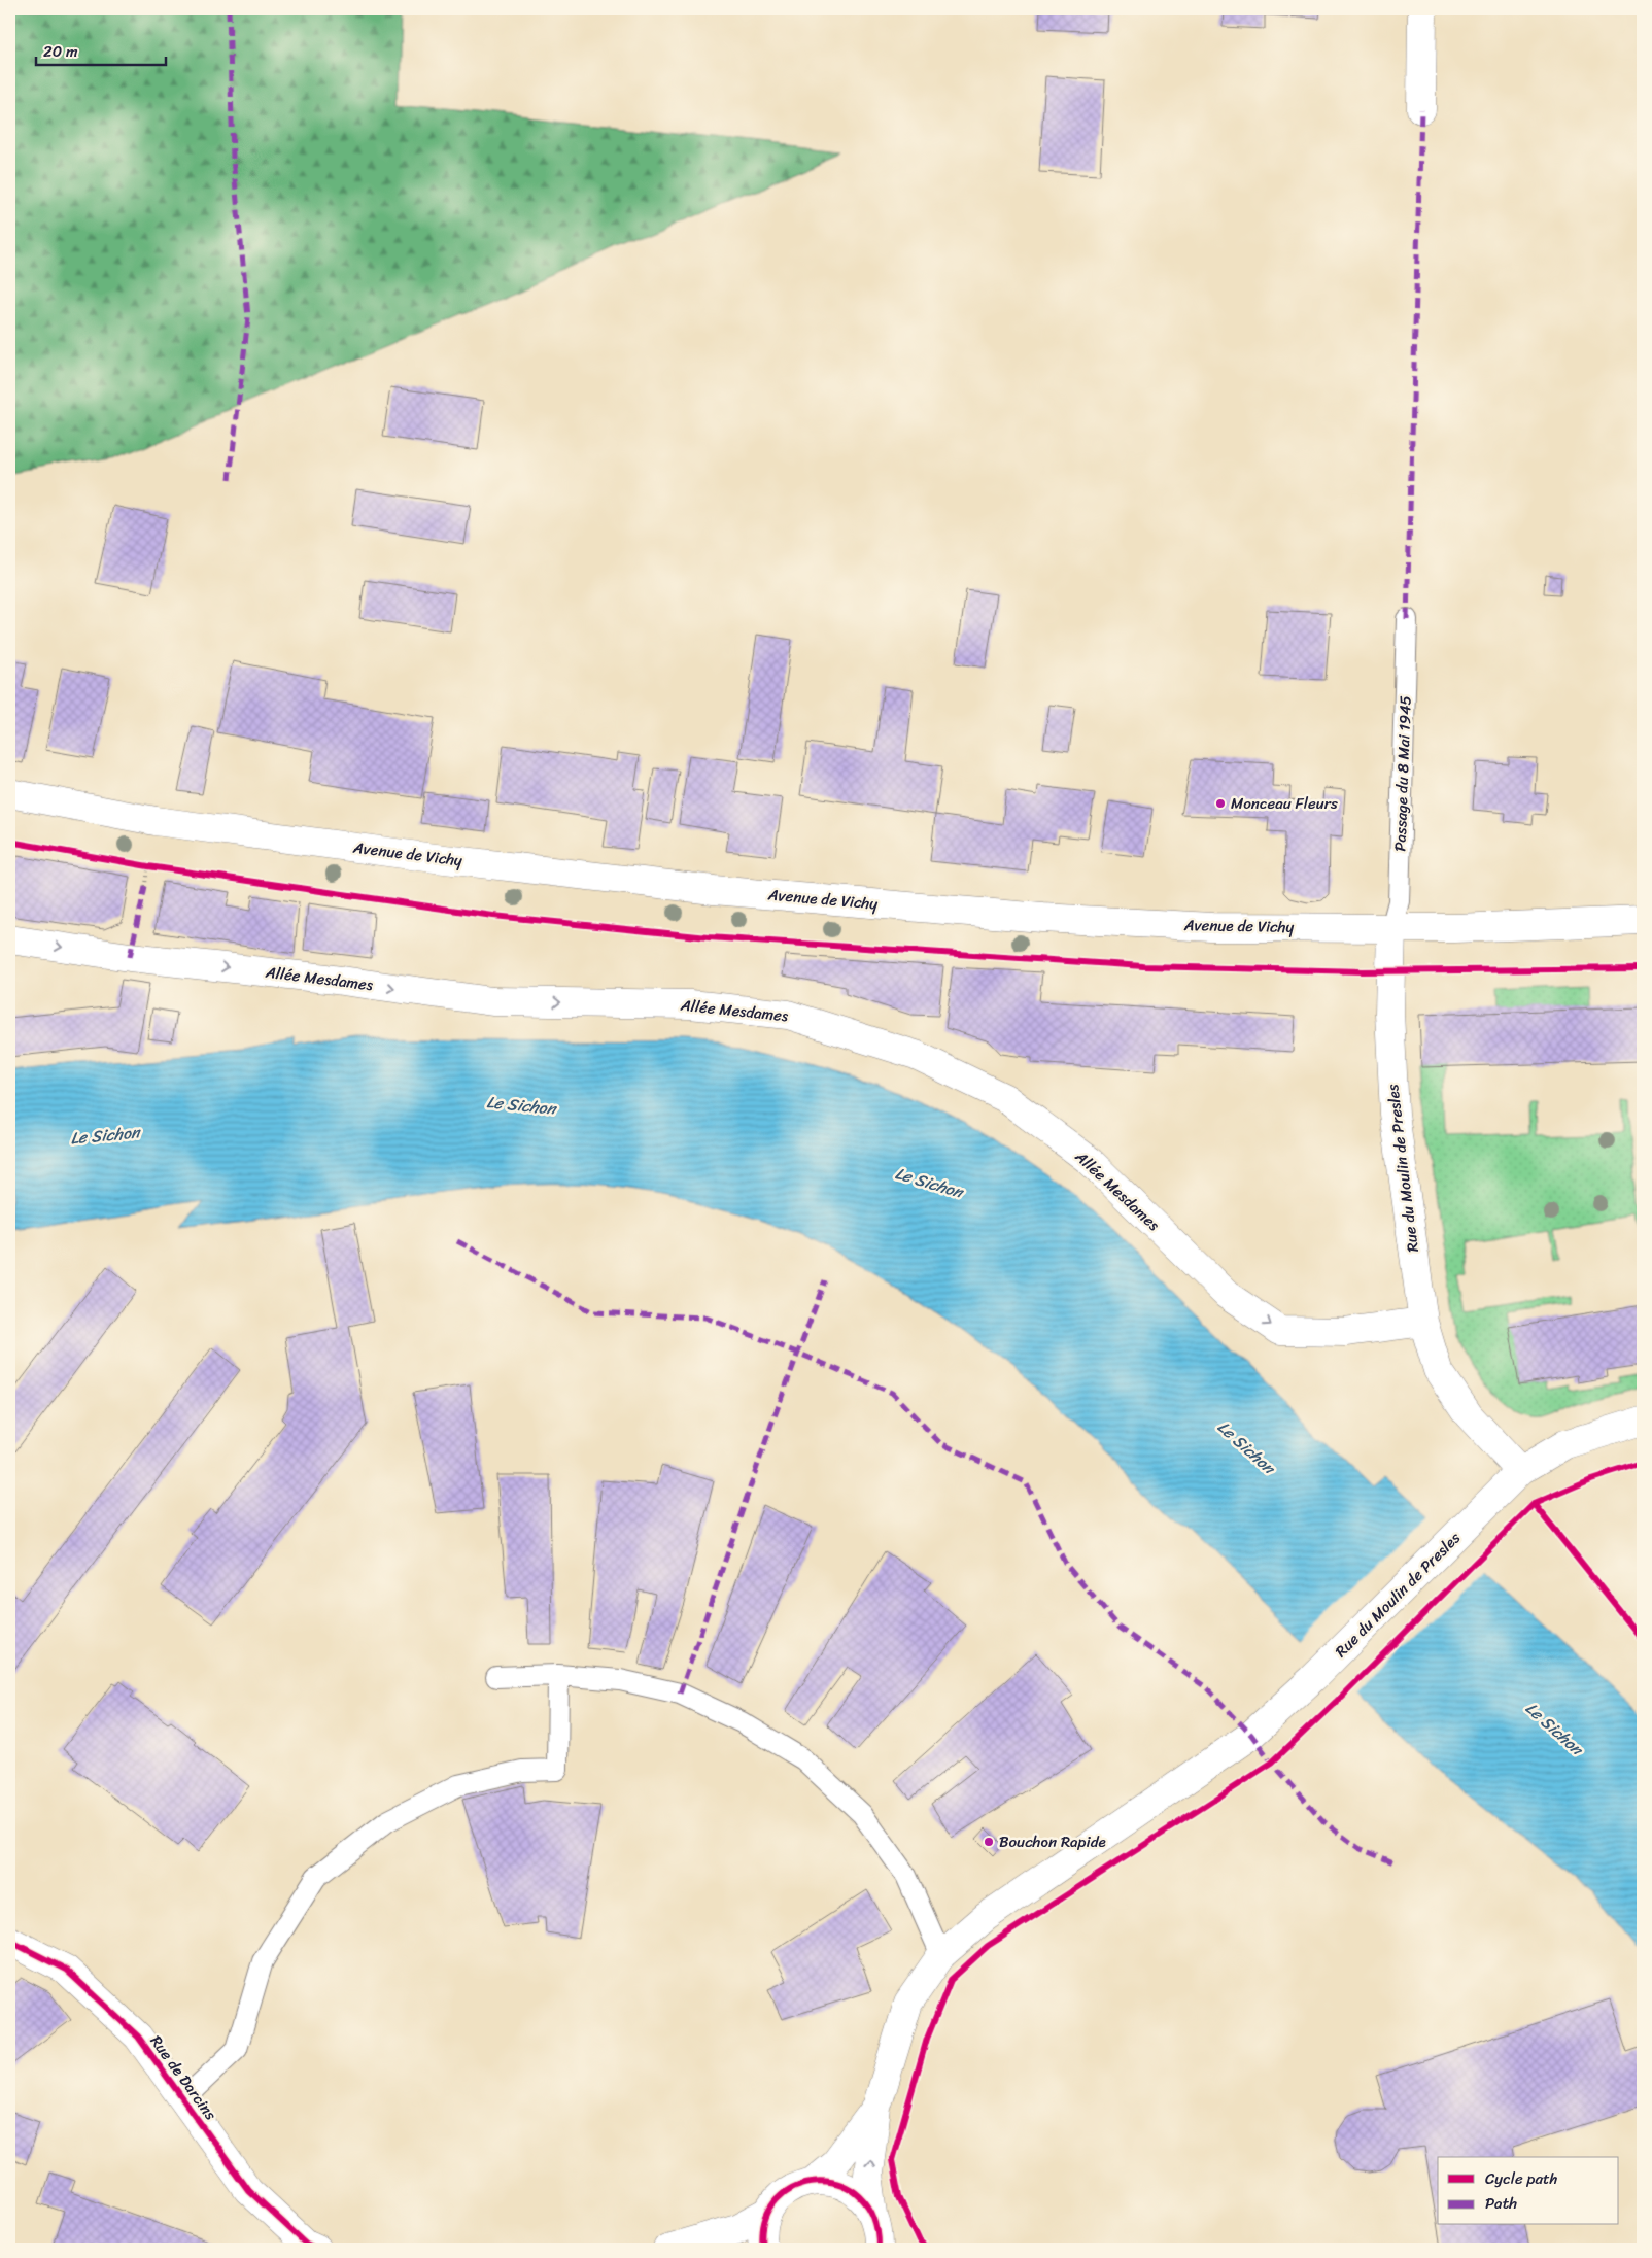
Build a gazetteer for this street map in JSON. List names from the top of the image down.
{
  "streets": {
    "street": [
      "Avenue de Vichy",
      "Allée Mesdames",
      "Rue du Moulin de Presles",
      "Rue de Darcins"
    ],
    "lane": ["Passage du 8 Mai 1945"]
  },
  "crossings": [
    ["Passage du 8 Mai 1945", "Avenue de Vichy"],
    ["Passage du 8 Mai 1945", "Rue du Moulin de Presles"],
    ["Avenue de Vichy", "Rue du Moulin de Presles"],
    ["Allée Mesdames", "Rue du Moulin de Presles"]
  ],
  "one_way": ["Allée Mesdames"],
  "water": ["Le Sichon"],
  "places": ["Monceau Fleurs", "Bouchon Rapide"],
  "legend": ["Cycle path", "Path"],
  "scale_bar": "20 m"
}
